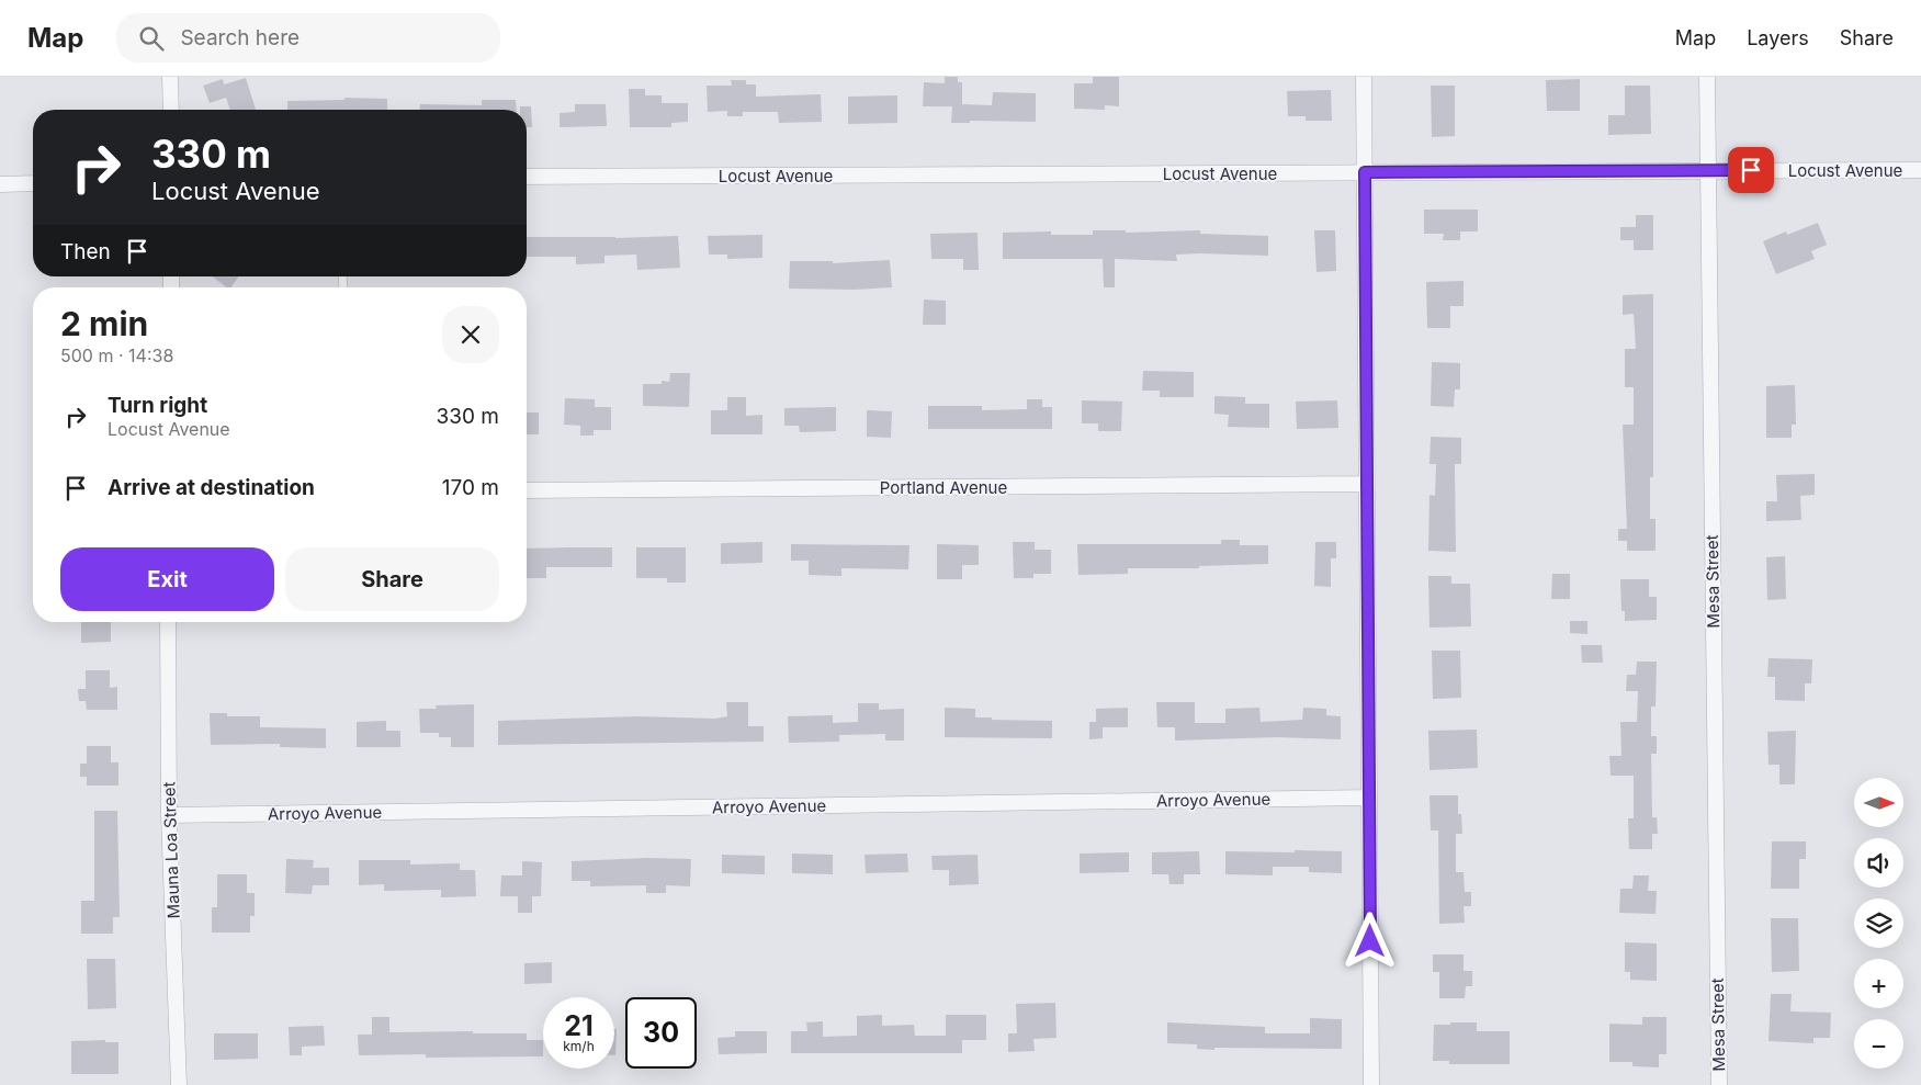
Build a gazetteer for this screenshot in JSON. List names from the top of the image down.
{
  "streets": {
    "street": [
      "Locust Avenue",
      "Portland Avenue",
      "Mesa Street",
      "Arroyo Avenue",
      "Mauna Loa Street"
    ]
  },
  "crossings": [
    ["Locust Avenue", "Mesa Street"],
    ["Arroyo Avenue", "Mauna Loa Street"]
  ],
  "north": "right",
  "page": {
    "header": "Map",
    "search": "Search here",
    "nav": ["Map", "Layers", "Share"],
    "turn": ["330 m", "Locust Avenue"],
    "then": "Then",
    "heading": ["2 min", "500 m · 14:38"],
    "list": [
      {
        "name": "Turn right",
        "note": "Locust Avenue",
        "value": "330 m"
      },
      {
        "name": "Arrive at destination",
        "value": "170 m"
      }
    ],
    "buttons": ["Exit", "Share"],
    "map_buttons": ["+", "−"],
    "speed": "21 km/h",
    "limit": "30"
  }
}
